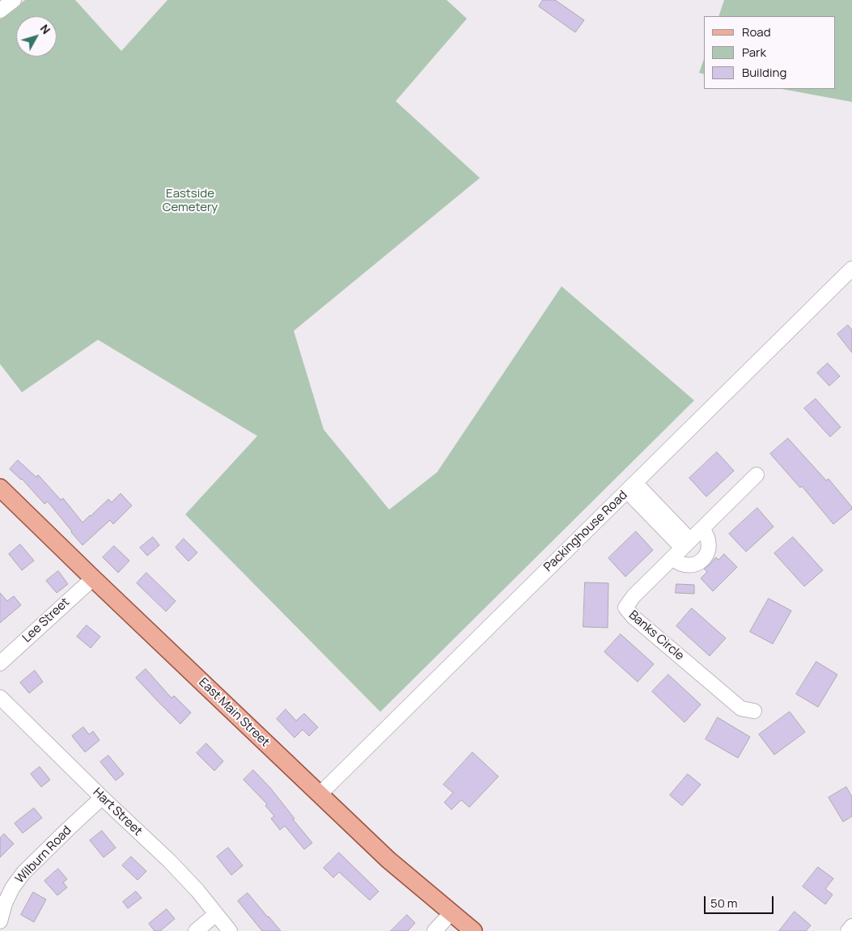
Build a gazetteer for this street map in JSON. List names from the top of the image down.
{
  "streets": {
    "main road": ["East Main Street"],
    "street": [
      "Packinghouse Road",
      "Lee Street",
      "Banks Circle",
      "Hart Street",
      "Wilburn Road"
    ]
  },
  "crossings": [
    ["Packinghouse Road", "East Main Street"],
    ["Lee Street", "East Main Street"],
    ["Hart Street", "Wilburn Road"]
  ],
  "parks": ["Eastside Cemetery"],
  "legend": ["Road", "Park", "Building"],
  "scale_bar": "50 m",
  "north": "top right"
}
